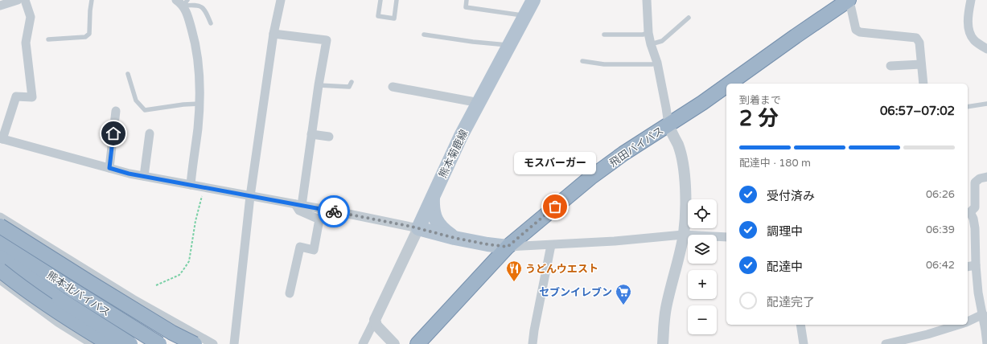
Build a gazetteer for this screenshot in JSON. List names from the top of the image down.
{
  "streets": {
    "highway": ["飛田バイパス", "熊本北バイパス"],
    "main road": ["熊本菊鹿線"]
  },
  "places": {
    "other": ["モスバーガー"],
    "restaurant": ["うどんウエスト"],
    "supermarket": ["セブンイレブン"]
  },
  "page": {
    "heading": ["2 分", "到着まで", "06:57–07:02"],
    "bar": "配達中 · 180 m",
    "bubble": "モスバーガー",
    "list": [
      ["受付済み", "06:26"],
      ["調理中", "06:39"],
      ["配達中", "06:42"],
      "配達完了"
    ],
    "map_buttons": ["+", "−"]
  }
}
